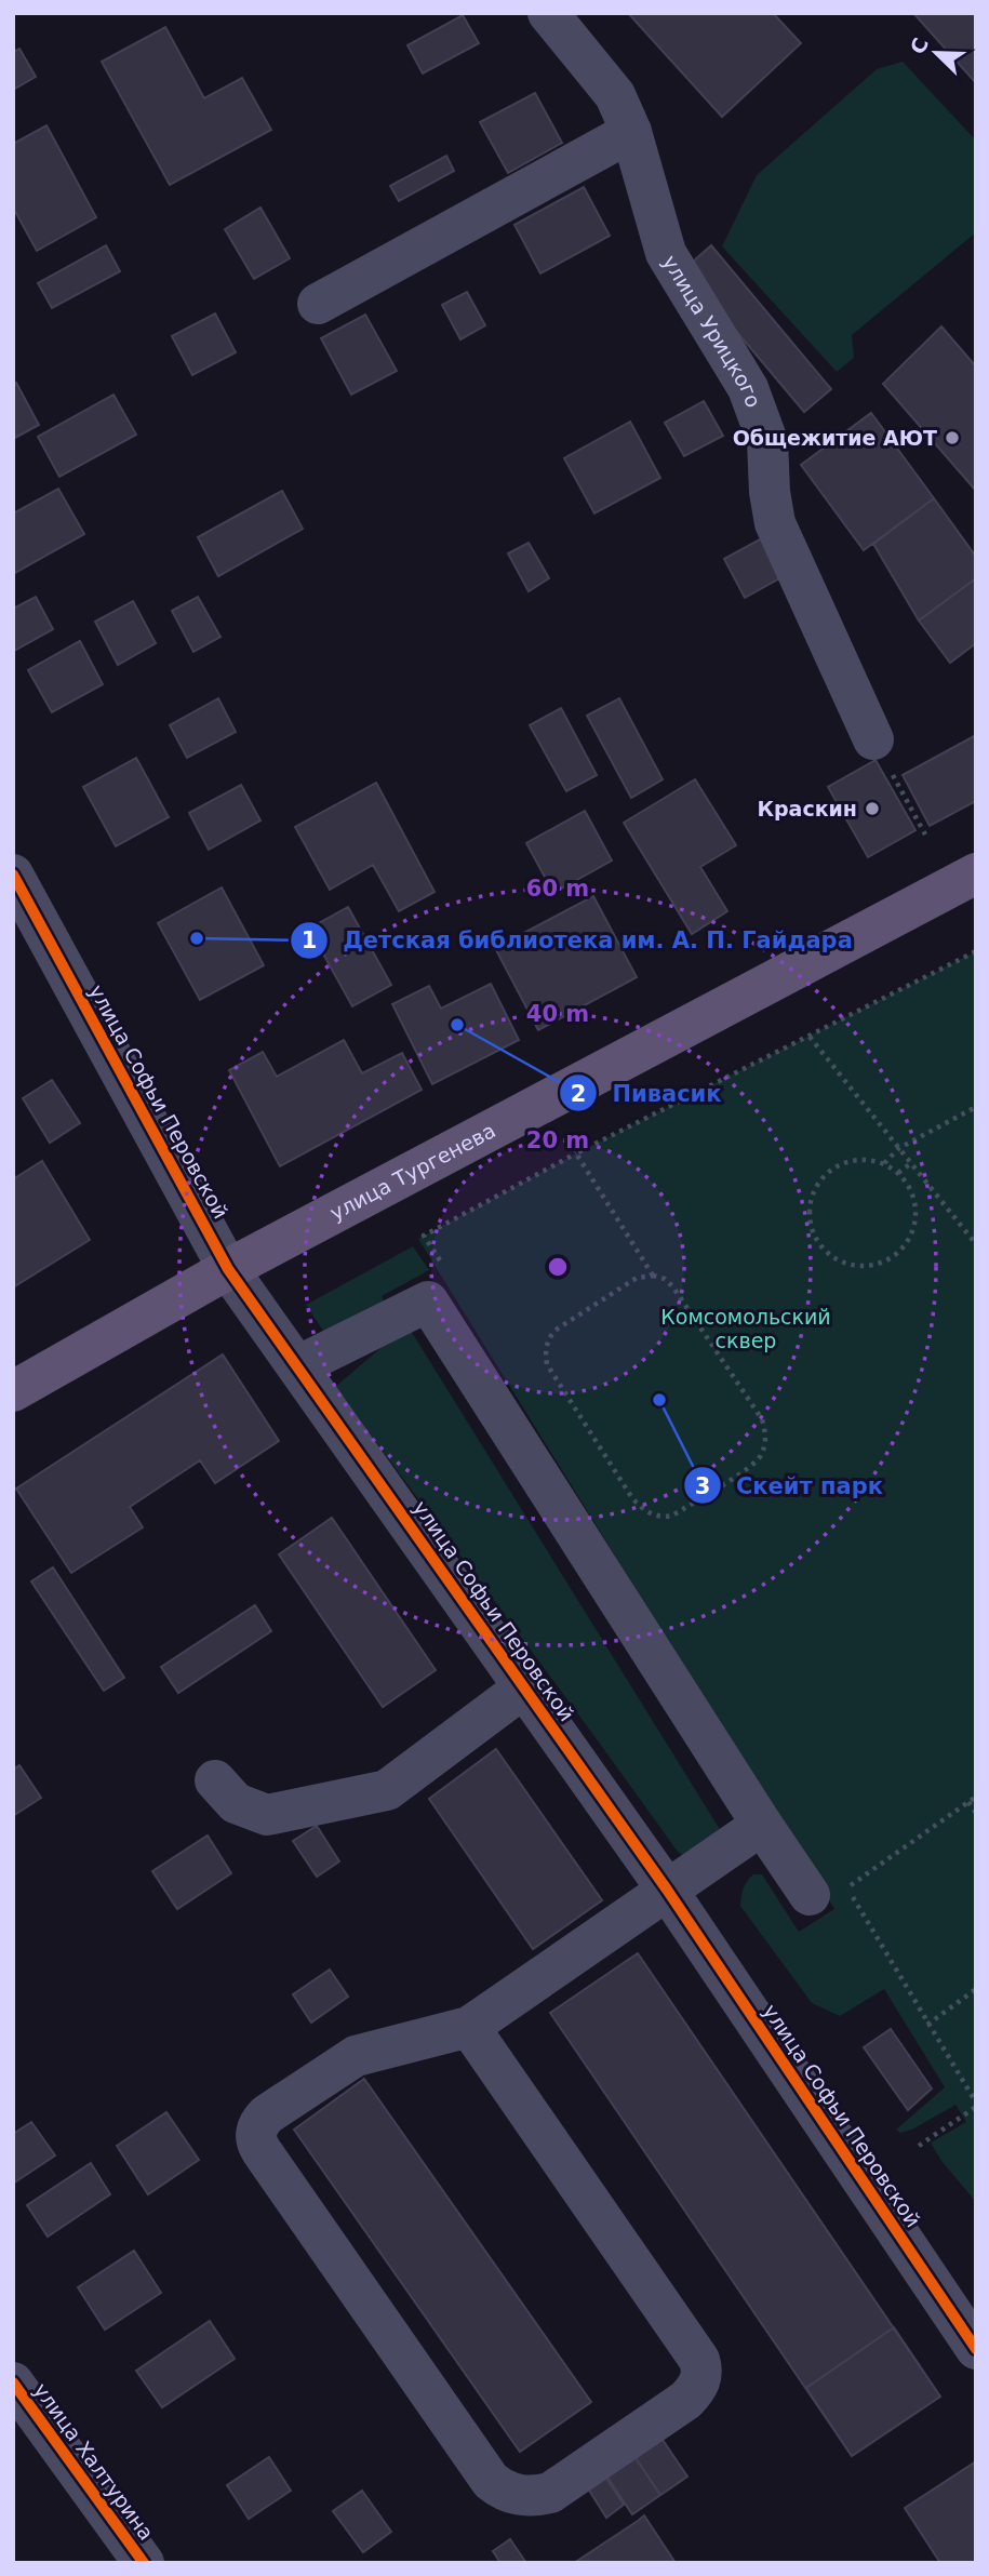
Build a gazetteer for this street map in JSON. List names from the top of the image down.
{
  "streets": {
    "main road": ["улица Тургенева"],
    "street": ["улица Урицкого", "улица Софьи Перовской", "улица Халтурина"]
  },
  "crossings": [
    ["улица Софьи Перовской", "улица Тургенева"]
  ],
  "parks": ["Комсомольский сквер"],
  "places": [
    "Общежитие АЮТ",
    "Краскин",
    "Детская библиотека им. А. П. Гайдара",
    "Пивасик",
    "Скейт парк"
  ],
  "north": "top left",
  "rings": ["60 m", "40 m", "20 m"]
}
